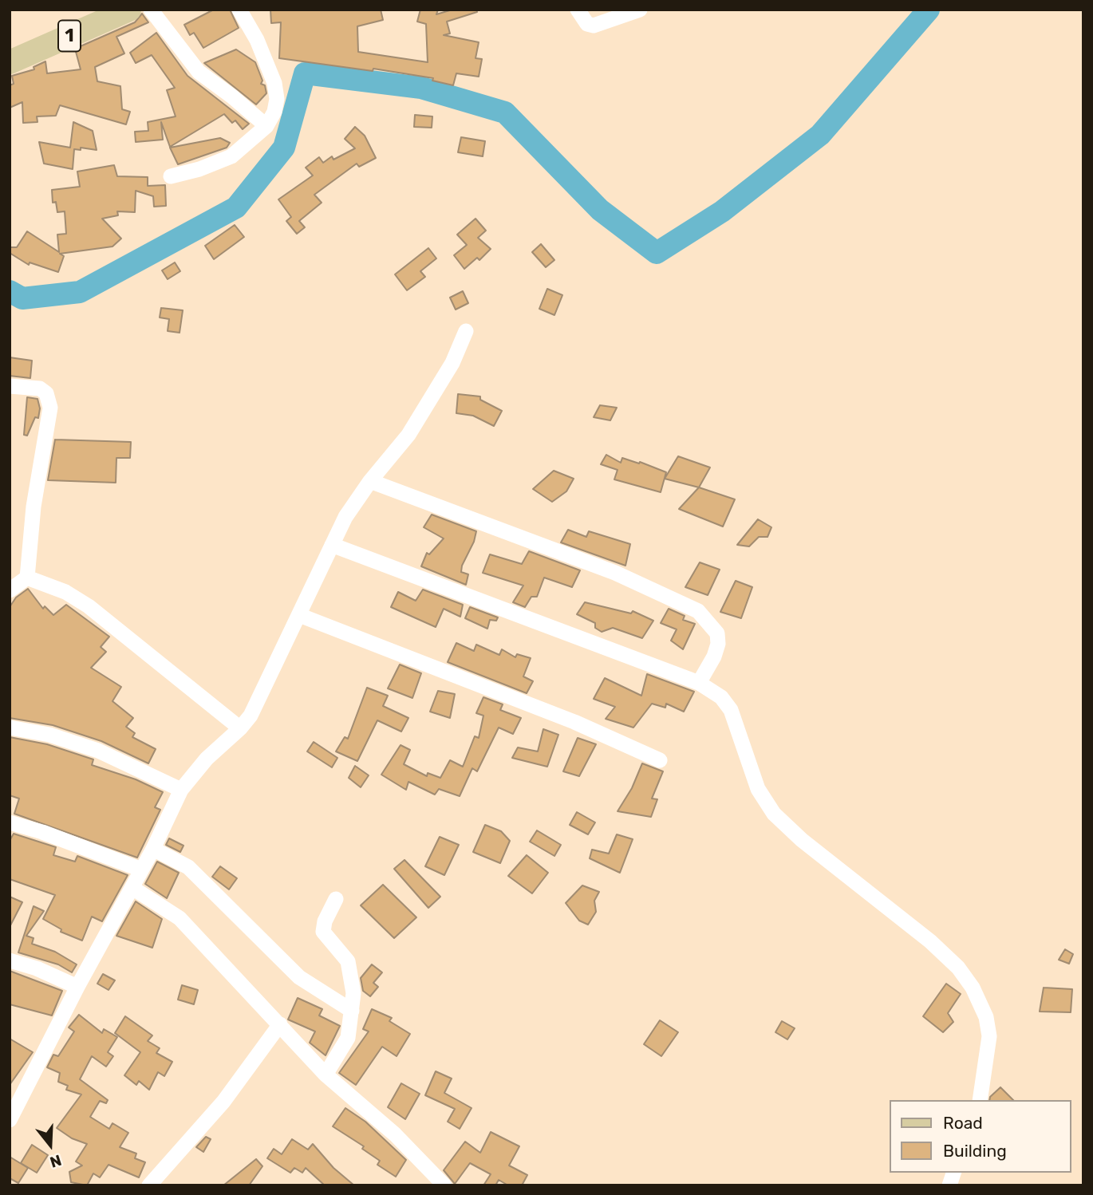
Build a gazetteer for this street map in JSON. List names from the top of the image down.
{
  "streets": {
    "main road": ["1"]
  },
  "legend": ["Road", "Building"],
  "north": "bottom"
}
